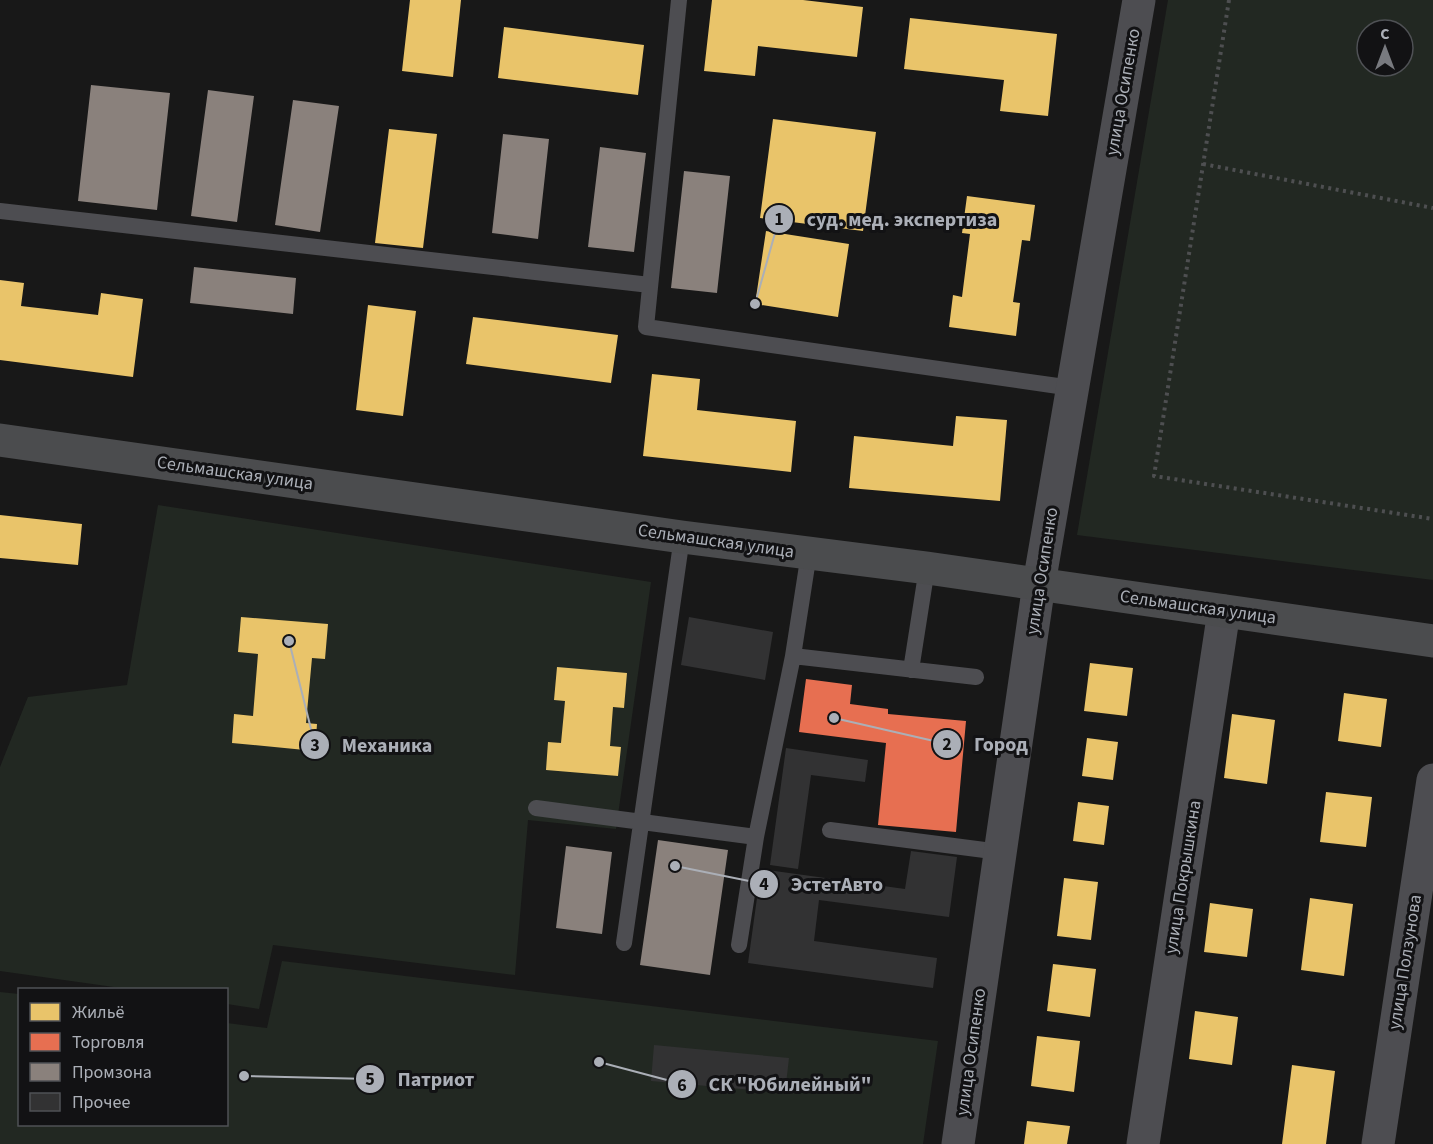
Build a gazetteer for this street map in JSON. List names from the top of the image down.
{
  "streets": {
    "main road": ["Сельмашская улица"],
    "street": ["улица Осипенко", "улица Покрышкина", "улица Ползунова"]
  },
  "crossings": [
    ["улица Осипенко", "Сельмашская улица"],
    ["Сельмашская улица", "улица Покрышкина"]
  ],
  "places": [
    "суд. мед. экспертиза",
    "Механика",
    "Город",
    "ЭстетАвто",
    "СК \"Юбилейный\"",
    "Патриот"
  ],
  "legend": [
    "Жильё",
    "Торговля",
    "Промзона",
    "Прочее"
  ],
  "north": "top"
}
